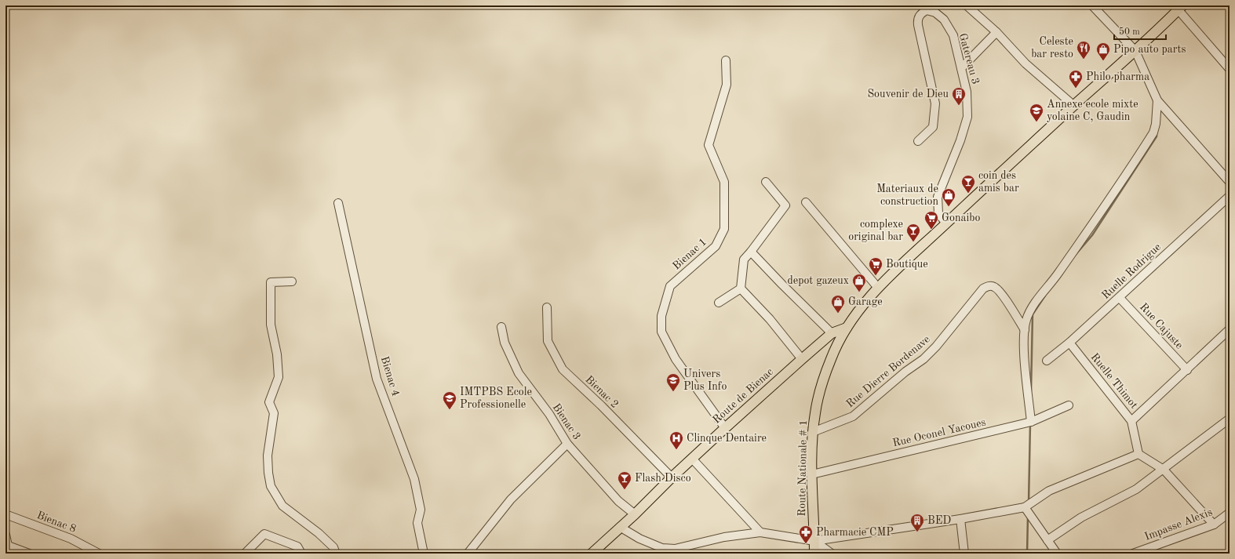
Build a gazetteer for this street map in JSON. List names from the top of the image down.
{
  "streets": {
    "main road": ["Route de Bienac", "Route Nationale # 1"],
    "street": [
      "Gatereau 3",
      "Bienac 1",
      "Ruelle Rodrigue",
      "Rue Cajuste",
      "Rue Dierre Bordenave",
      "Bienac 4",
      "Ruelle Thimot",
      "Bienac 2",
      "Bienac 3",
      "Rue Oconel Yacoues",
      "Bienac 8",
      "Impasse Alexis"
    ]
  },
  "crossings": [
    ["Gatereau 3", "Route Nationale # 1"],
    ["Bienac 1", "Route de Bienac"],
    ["Ruelle Rodrigue", "Rue Cajuste"],
    ["Ruelle Rodrigue", "Ruelle Thimot"],
    ["Rue Dierre Bordenave", "Route Nationale # 1"],
    ["Bienac 2", "Route de Bienac"],
    ["Route de Bienac", "Bienac 3"],
    ["Route de Bienac", "Route Nationale # 1"],
    ["Rue Oconel Yacoues", "Route Nationale # 1"]
  ],
  "places": {
    "restaurant": ["Celeste bar resto"],
    "shop": [
      "Pipo auto parts",
      "Materiaux de construction",
      "depot gazeux",
      "Garage"
    ],
    "pharmacy": ["Philo pharma", "Pharmacie CMP"],
    "building": ["Souvenir de Dieu", "BED"],
    "school or university": ["Annexe ecole mixte yolaine C, Gaudin", "Univers Plus Info", "IMTPBS Ecole Professionelle"],
    "bar": ["coin des amis bar", "complexe original bar", "Flash Disco"],
    "supermarket": ["Gonaibo", "Boutique"],
    "hospital": ["Clinque Dentaire"]
  },
  "scale_bar": "50 m"
}
